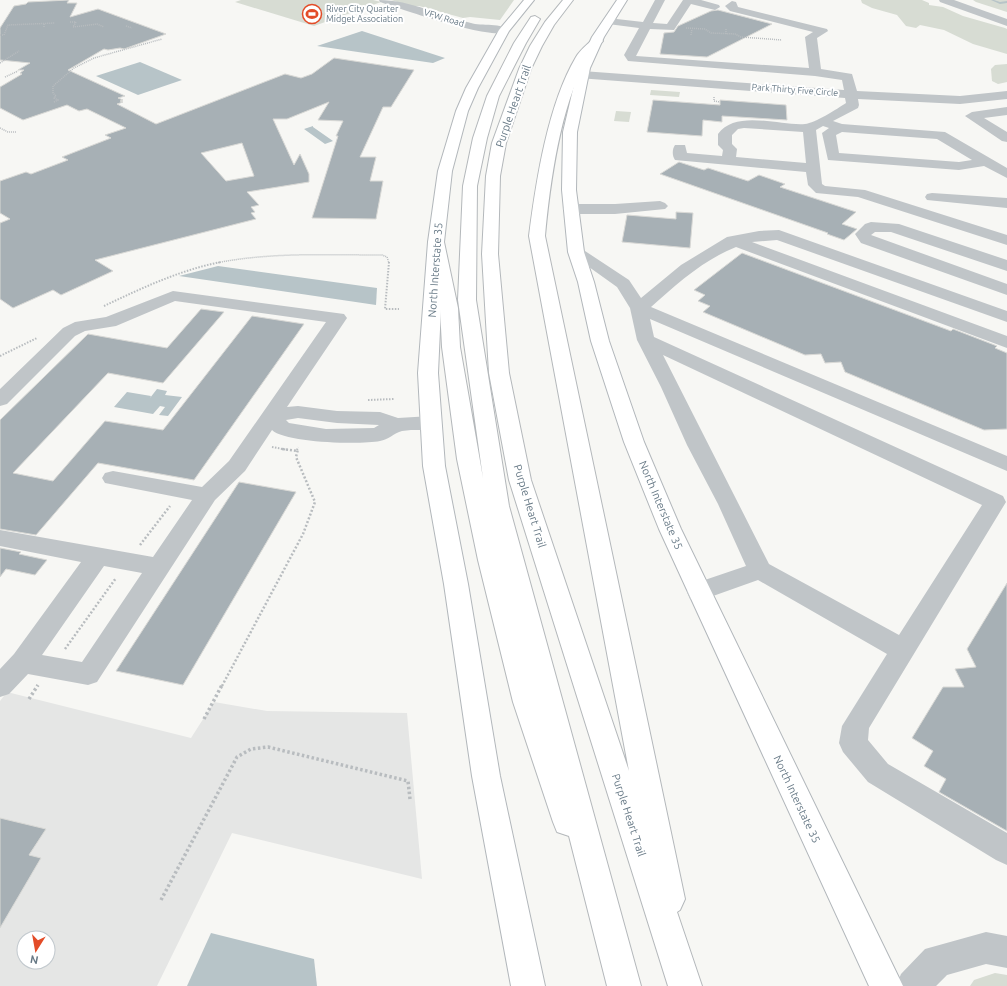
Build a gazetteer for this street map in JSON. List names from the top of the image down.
{
  "streets": {
    "main road": ["Purple Heart Trail", "North Interstate 35"],
    "street": ["VFW Road", "Park Thirty Five Circle"]
  },
  "crossings": [
    ["VFW Road", "North Interstate 35"],
    ["Park Thirty Five Circle", "North Interstate 35"]
  ],
  "places": {
    "sports": ["River City Quarter Midget Association"]
  },
  "north": "bottom"
}
